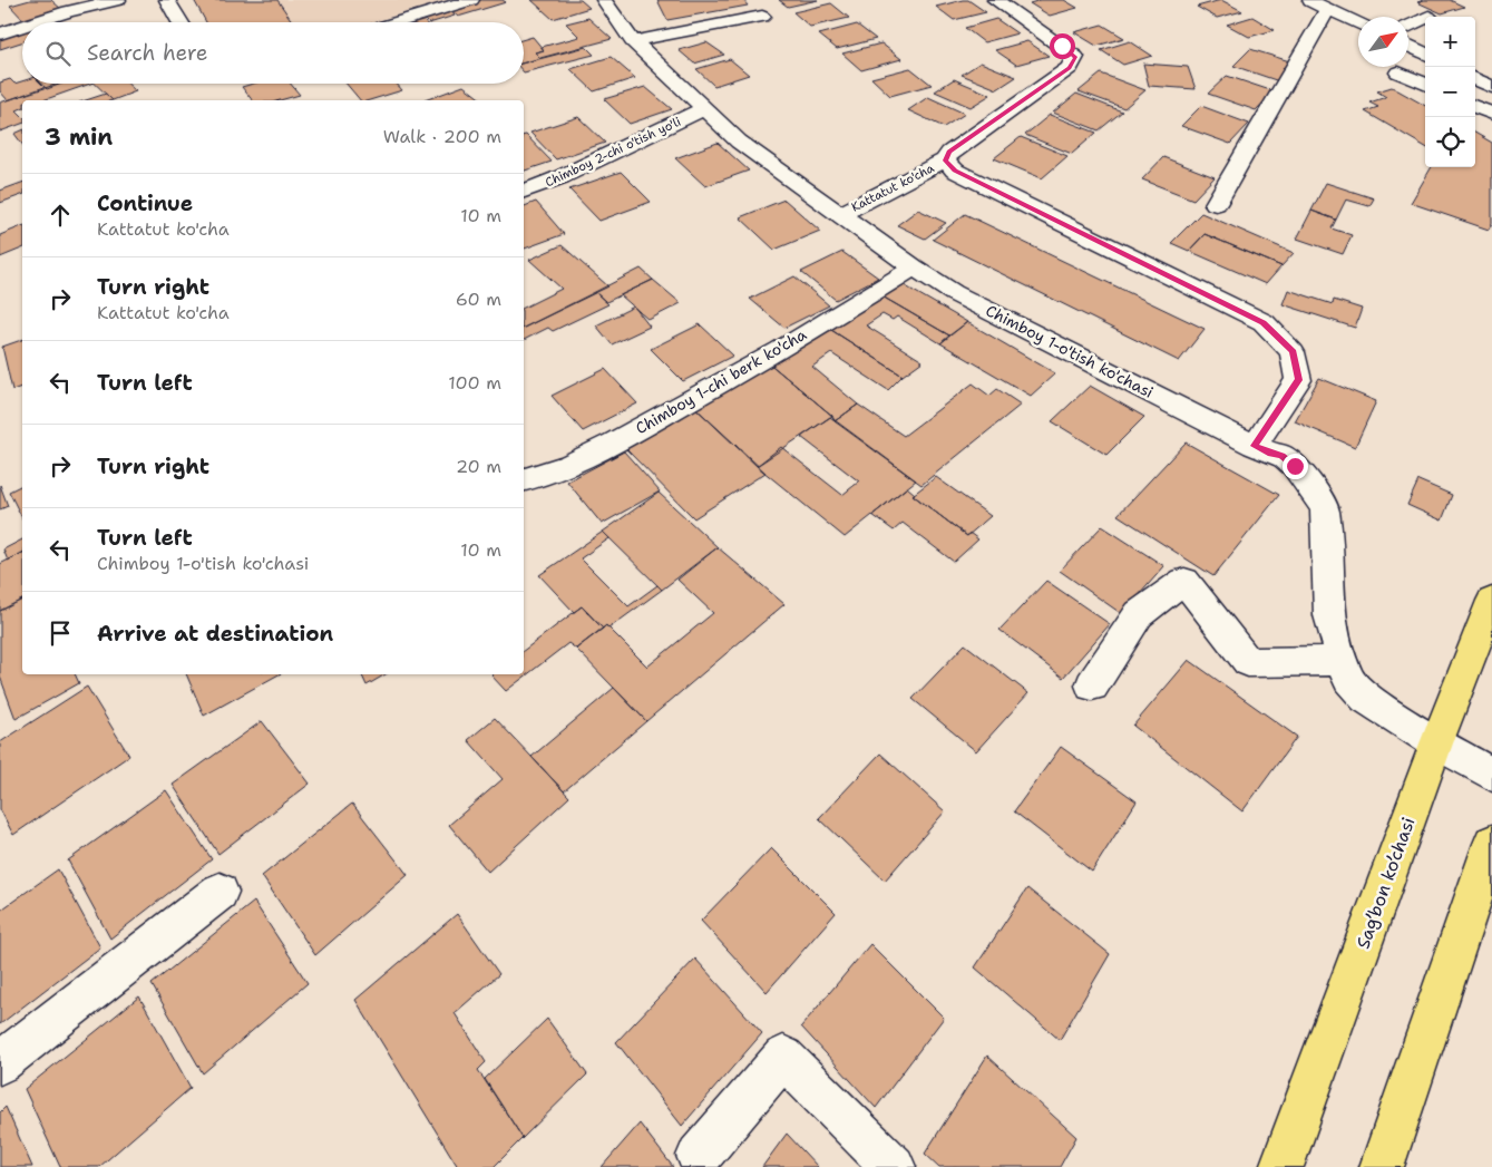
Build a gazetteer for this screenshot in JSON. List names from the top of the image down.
{
  "streets": {
    "main road": ["Sag’bon ko’chasi"],
    "street": [
      "Chimboy 2-chi o'tish yo'li",
      "Kattatut ko'cha",
      "Chimboy 1-o'tish ko'chasi",
      "Chimboy 1-chi berk ko'cha"
    ]
  },
  "crossings": [
    ["Chimboy 2-chi o'tish yo'li", "Chimboy 1-o'tish ko'chasi"],
    ["Kattatut ko'cha", "Chimboy 1-o'tish ko'chasi"],
    ["Chimboy 1-o'tish ko'chasi", "Chimboy 1-chi berk ko'cha"],
    ["Chimboy 1-o'tish ko'chasi", "Sag’bon ko’chasi"]
  ],
  "north": "top right",
  "page": {
    "map_buttons": ["+", "−"],
    "search": "Search here",
    "heading": ["3 min", "Walk · 200 m"],
    "list": [
      ["Continue", "Kattatut ko'cha", "10 m"],
      ["Turn right", "Kattatut ko'cha", "60 m"],
      ["Turn left", "100 m"],
      ["Turn right", "20 m"],
      ["Turn left", "Chimboy 1-o'tish ko'chasi", "10 m"],
      "Arrive at destination"
    ]
  }
}
